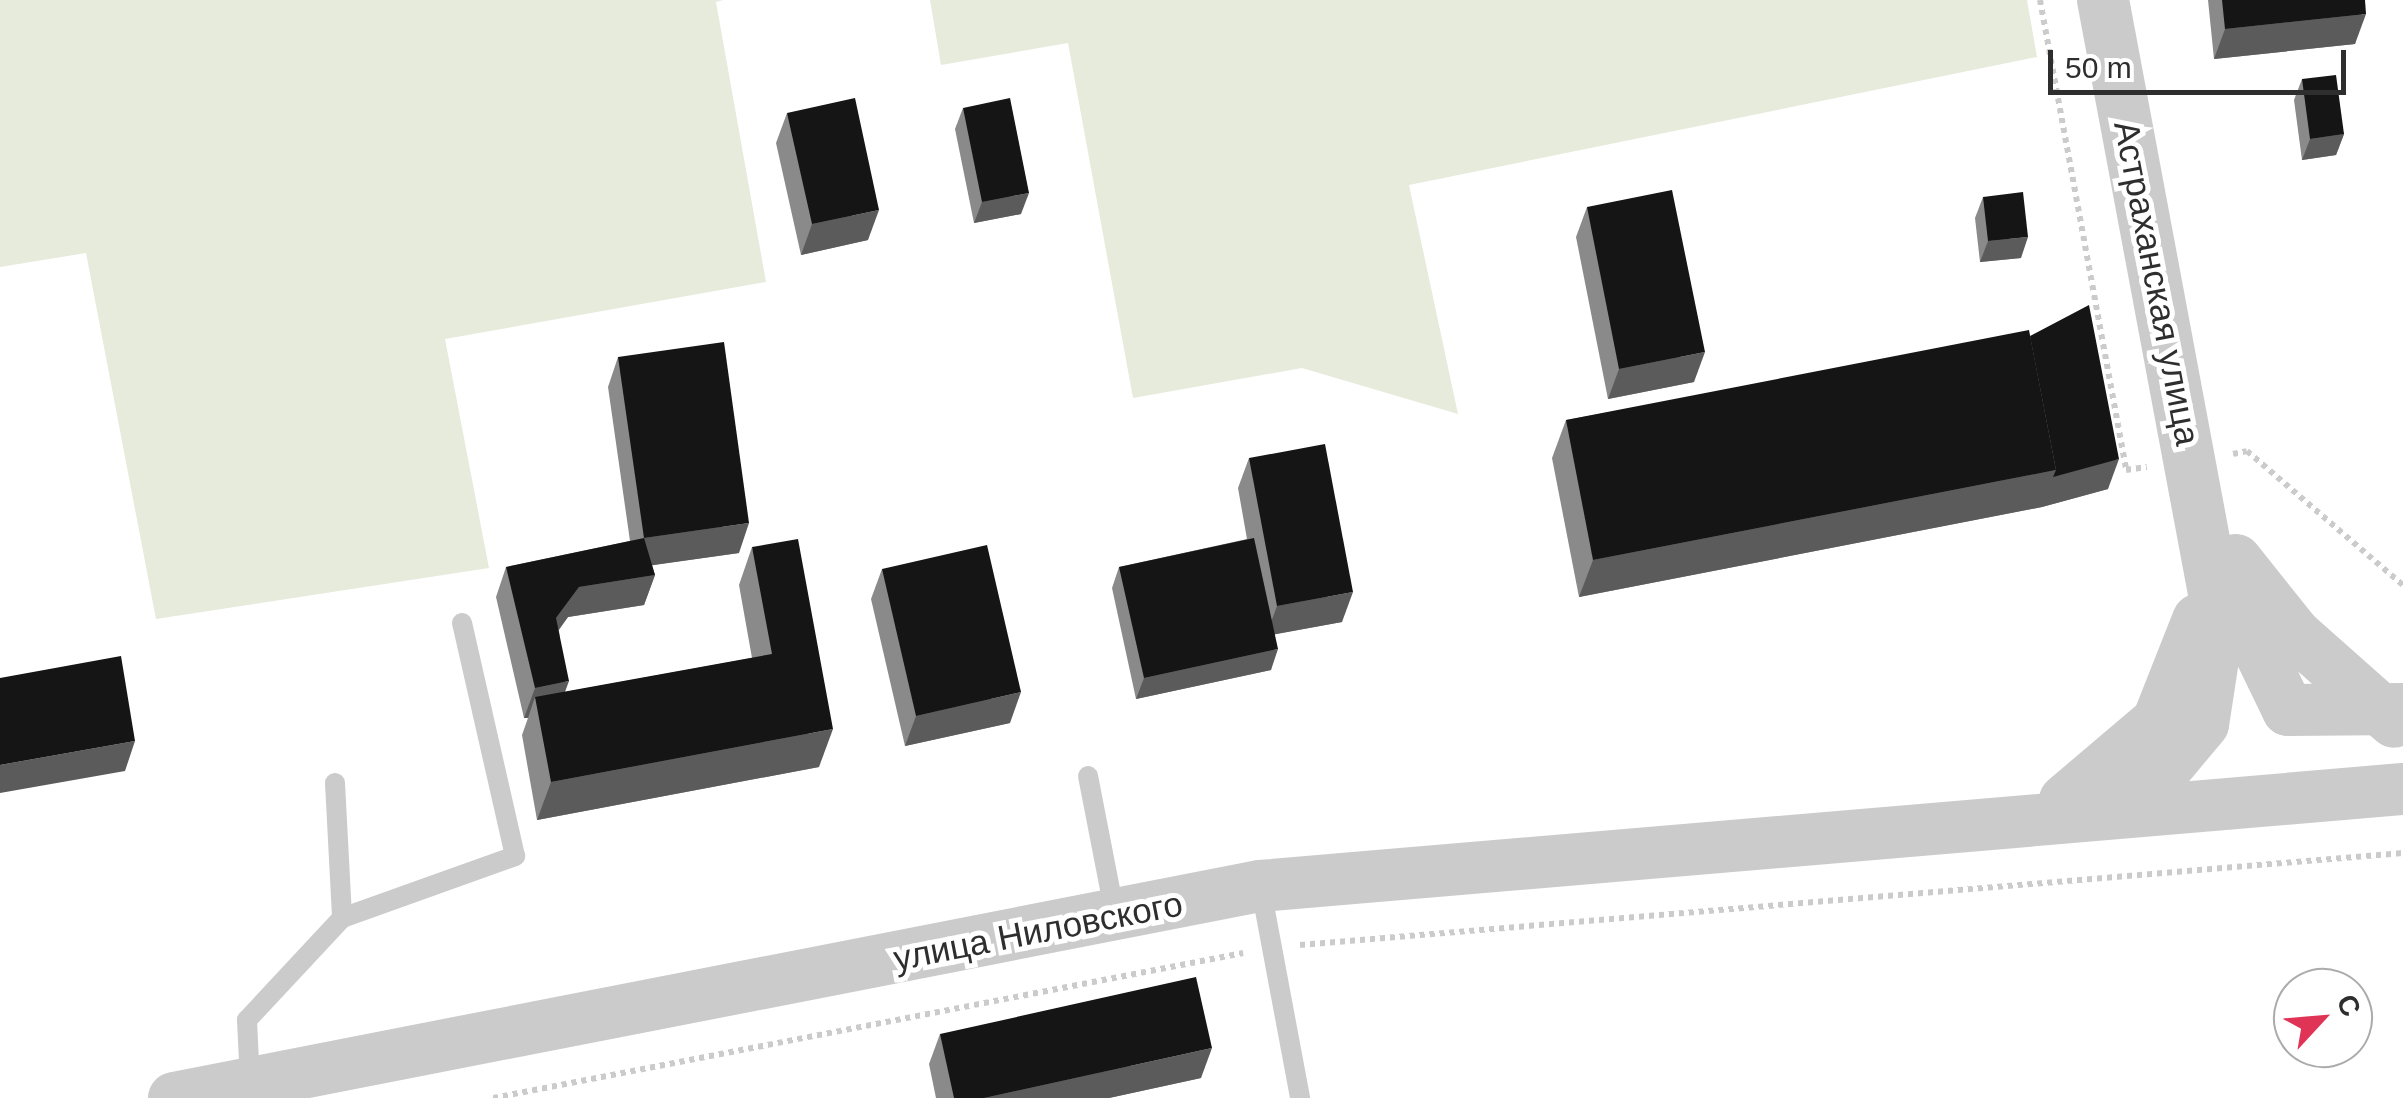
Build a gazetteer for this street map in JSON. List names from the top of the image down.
{
  "streets": {
    "street": ["Астраханская улица", "улица Ниловского"]
  },
  "scale_bar": "50 m",
  "north": "top right"
}
